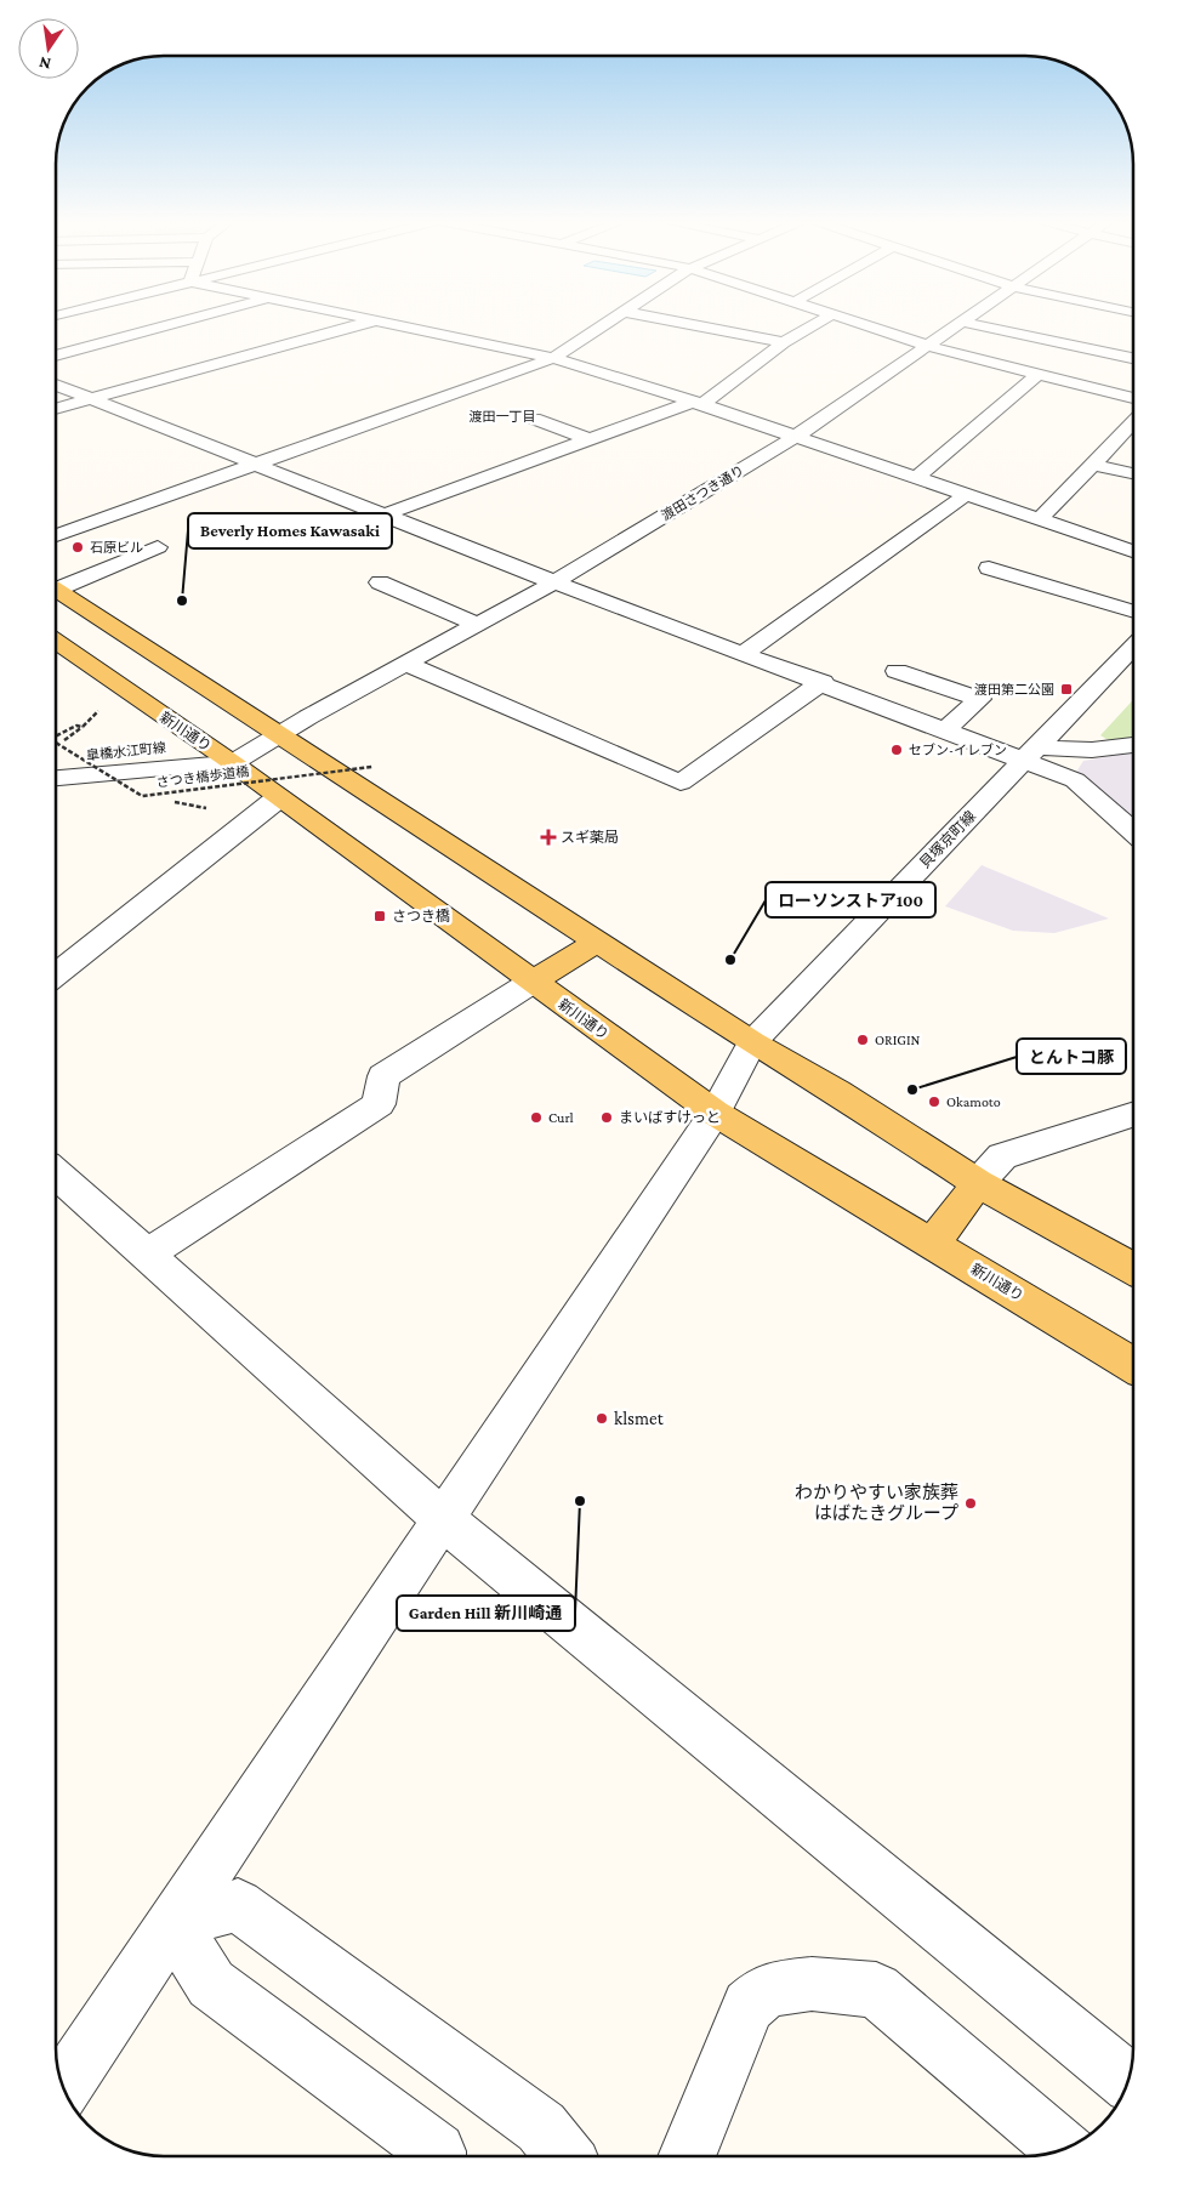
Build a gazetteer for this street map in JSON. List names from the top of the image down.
{
  "streets": {
    "main road": ["新川通り"],
    "street": ["渡田さつき通り", "皐橋水江町線", "貝塚京町線"],
    "path": ["さつき橋歩道橋"]
  },
  "crossings": [
    ["渡田さつき通り", "新川通り"],
    ["渡田さつき通り", "皐橋水江町線"],
    ["新川通り", "皐橋水江町線"],
    ["新川通り", "貝塚京町線"]
  ],
  "districts": ["渡田一丁目"],
  "places": {
    "other": [
      "石原ビル",
      "Beverly Homes Kawasaki",
      "セブン-イレブン",
      "ローソンストア100",
      "ORIGIN",
      "とんトコ豚",
      "Okamoto",
      "Curl",
      "まいばすけっと",
      "klsmet",
      "Garden Hill 新川崎通",
      "わかりやすい家族葬 はばたきグループ"
    ],
    "transit": ["渡田第二公園", "さつき橋"],
    "health": ["スギ薬局"]
  },
  "north": "bottom"
}
